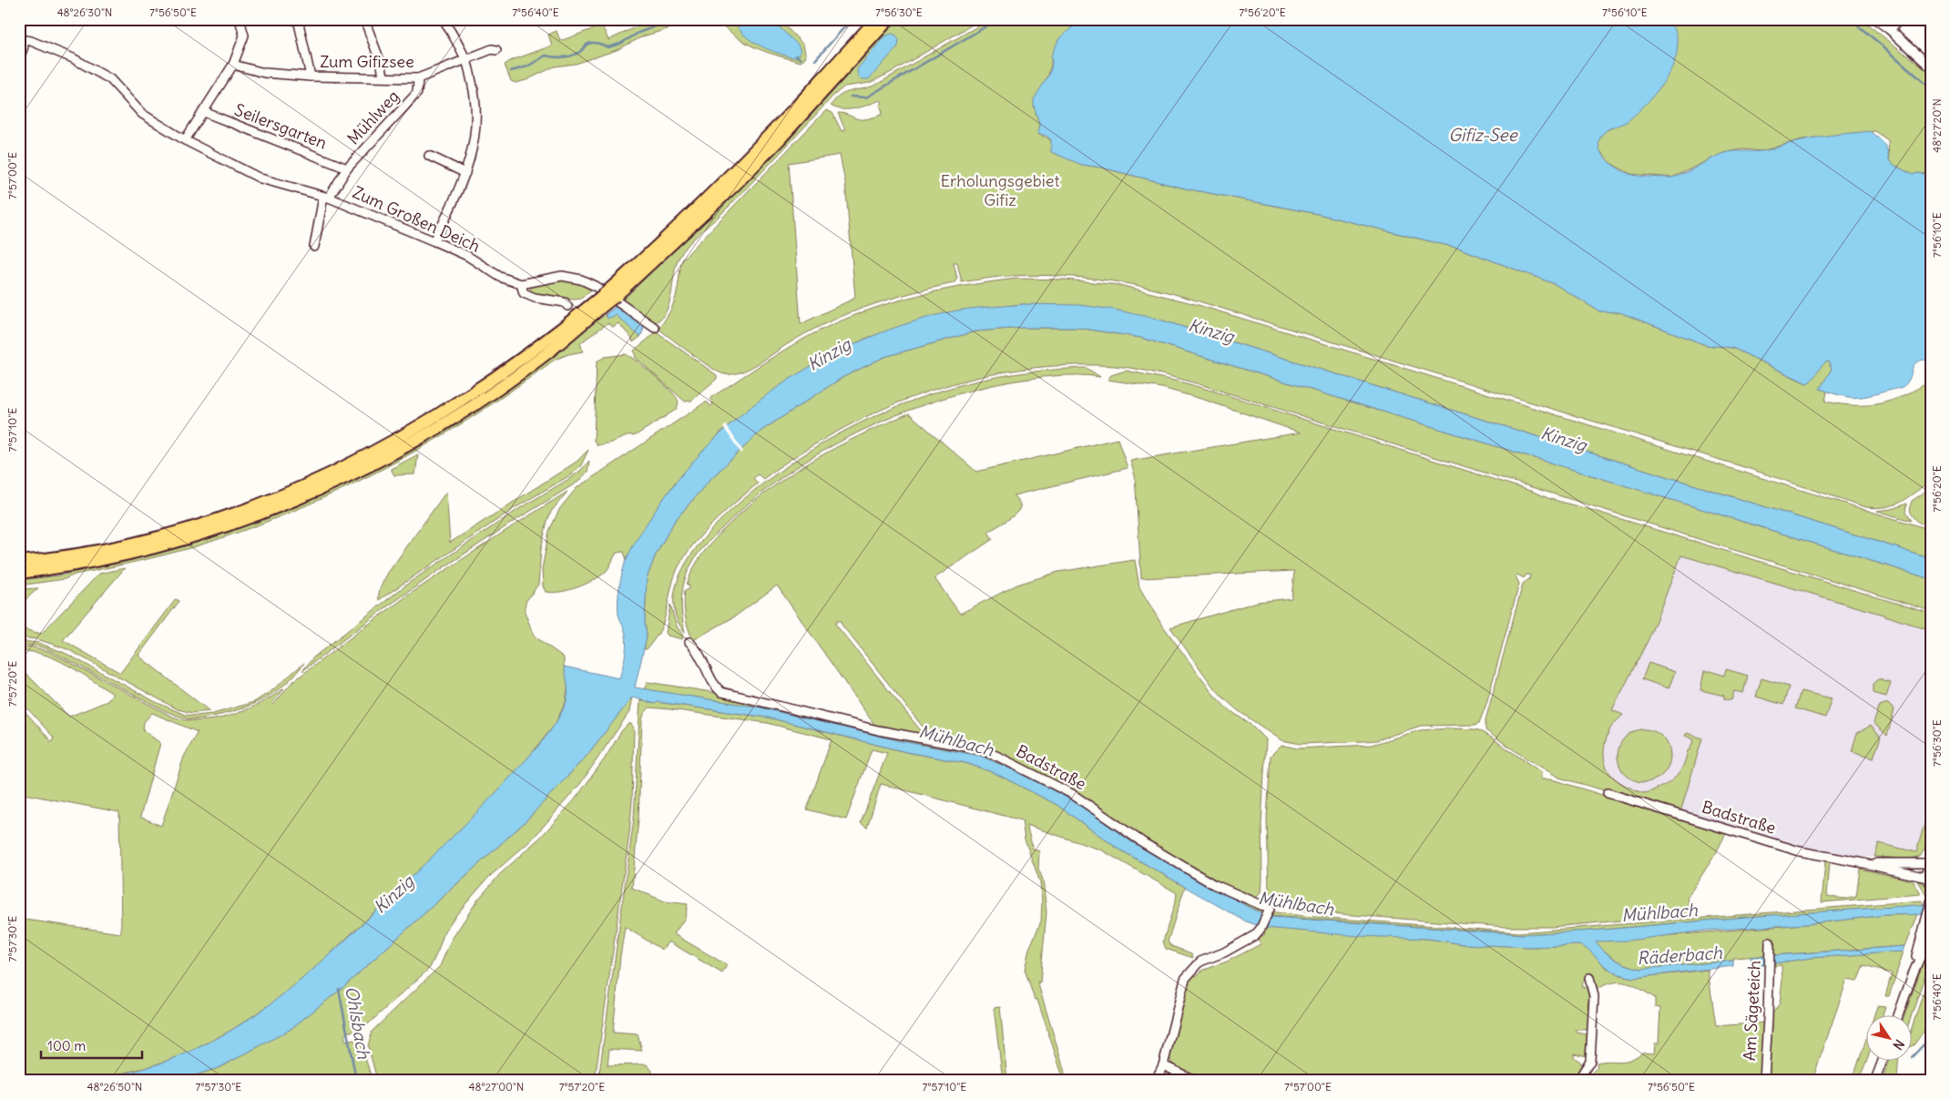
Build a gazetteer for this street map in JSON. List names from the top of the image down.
{
  "streets": {
    "street": [
      "Zum Gifizsee",
      "Mühlweg",
      "Seilersgarten",
      "Zum Großen Deich",
      "Badstraße",
      "Am Sägeteich"
    ]
  },
  "crossings": [
    ["Zum Gifizsee", "Mühlweg"],
    ["Mühlweg", "Seilersgarten"],
    ["Mühlweg", "Zum Großen Deich"]
  ],
  "water": [
    "Gifiz-See",
    "Kinzig",
    "Mühlbach",
    "Räderbach",
    "Ohlsbach"
  ],
  "parks": ["Erholungsgebiet Gifiz"],
  "scale_bar": "100 m",
  "north": "bottom right",
  "coordinates": [
    "48°26'30\"N",
    "7°56'50\"E",
    "7°56'40\"E",
    "7°56'30\"E",
    "7°56'20\"E",
    "7°56'10\"E",
    "48°27'20\"N",
    "7°57'00\"E",
    "7°57'10\"E",
    "7°57'20\"E",
    "7°57'30\"E",
    "48°26'50\"N",
    "48°27'00\"N"
  ]
}
